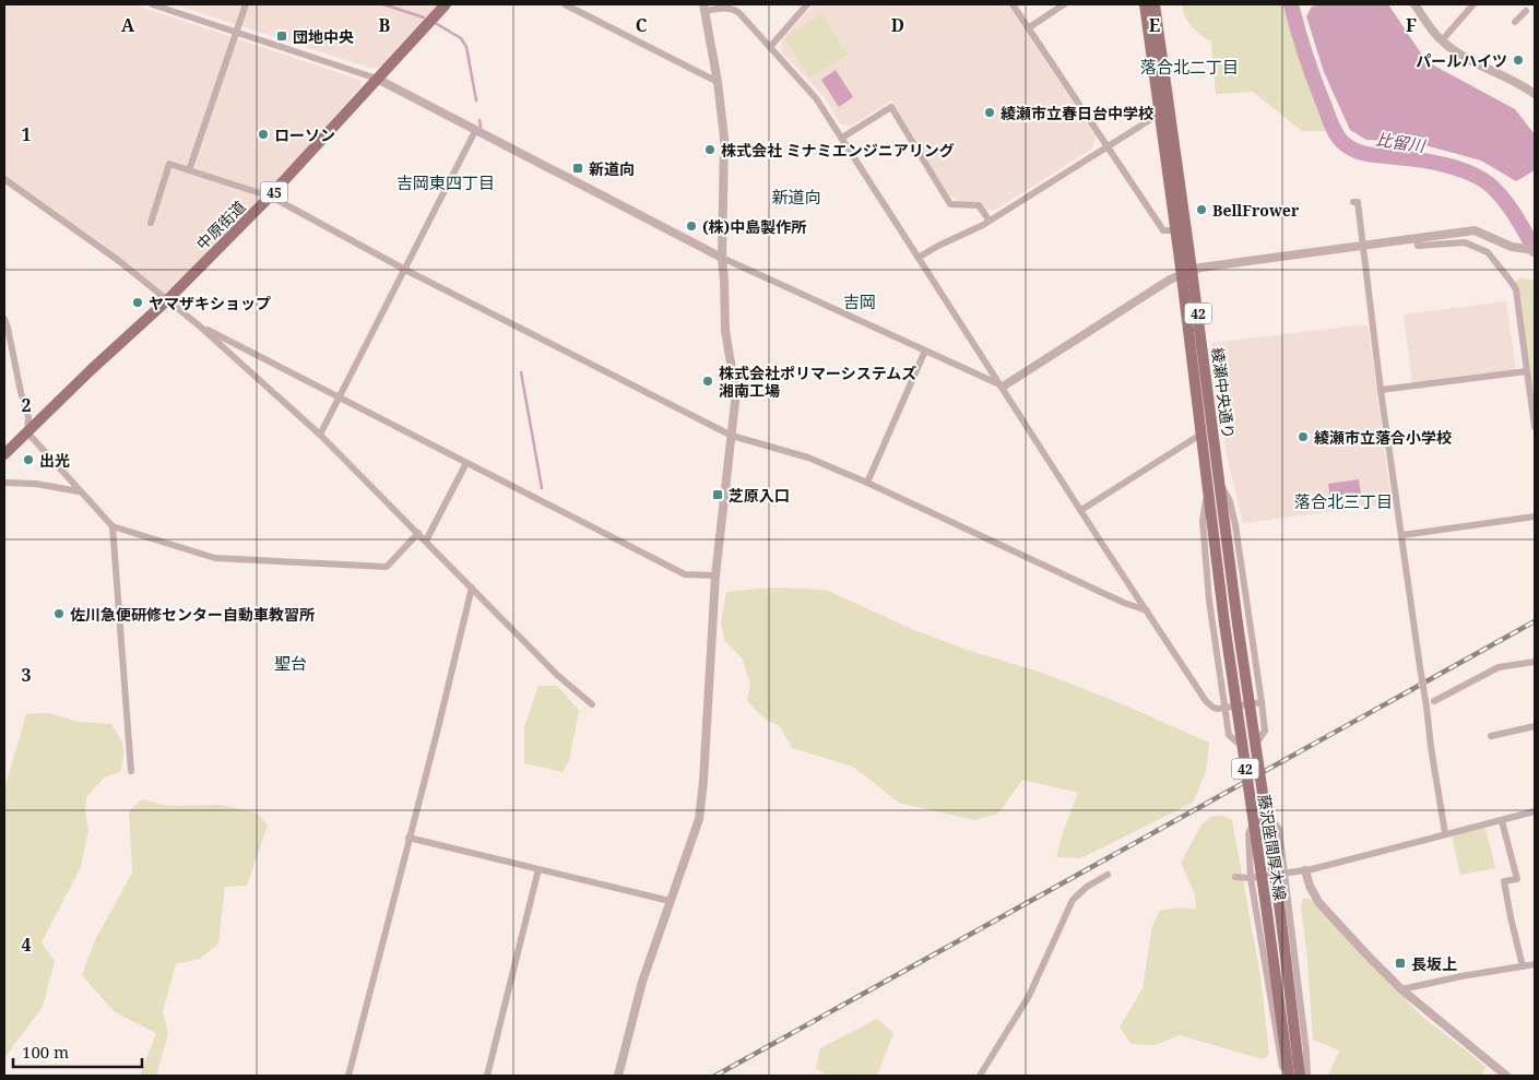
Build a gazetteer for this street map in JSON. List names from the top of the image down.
{
  "streets": {
    "main road": [
      "45",
      "中原街道",
      "42",
      "綾瀬中央通り",
      "藤沢座間厚木線"
    ]
  },
  "crossings": [
    ["綾瀬中央通り", "藤沢座間厚木線"]
  ],
  "districts": [
    "落合北二丁目",
    "吉岡東四丁目",
    "新道向",
    "吉岡",
    "落合北三丁目",
    "聖台"
  ],
  "water": ["比留川"],
  "places": {
    "transit": [
      "団地中央",
      "新道向",
      "芝原入口",
      "長坂上"
    ],
    "other": [
      "パールハイツ",
      "綾瀬市立春日台中学校",
      "ローソン",
      "株式会社 ミナミエンジニアリング",
      "BellFrower",
      "(株)中島製作所",
      "ヤマザキショップ",
      "株式会社ポリマーシステムズ 湘南工場",
      "綾瀬市立落合小学校",
      "出光",
      "佐川急便研修センター自動車教習所"
    ]
  },
  "scale_bar": "100 m",
  "grid": {
    "columns": [
      "A",
      "B",
      "C",
      "D",
      "E",
      "F"
    ],
    "rows": [
      "1",
      "2",
      "3",
      "4"
    ]
  }
}
